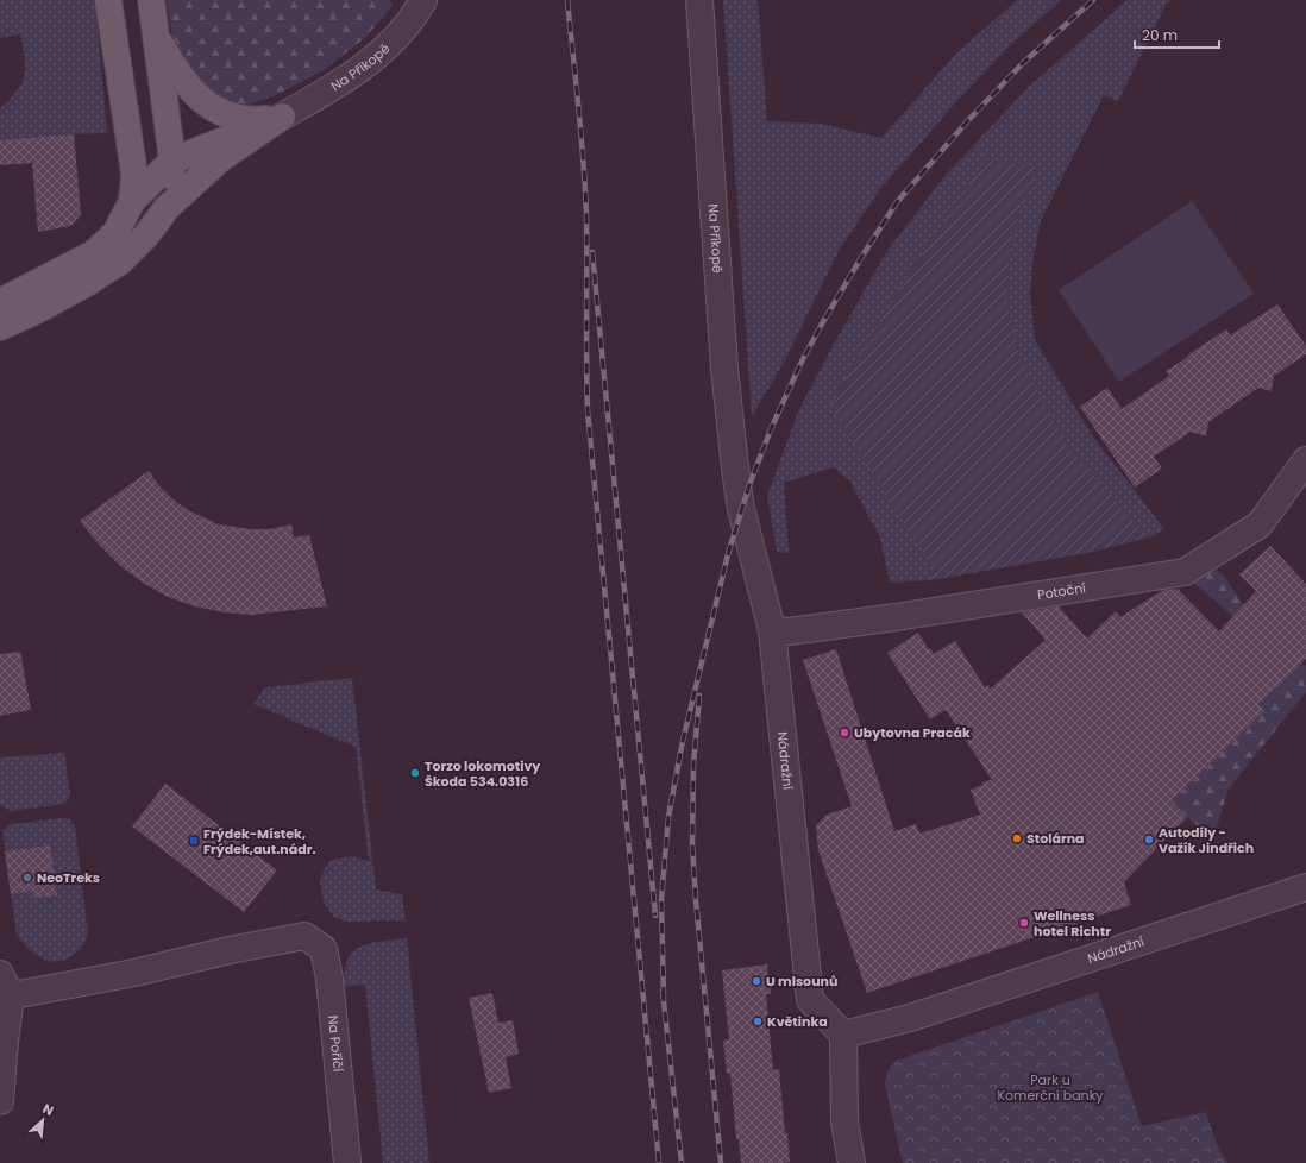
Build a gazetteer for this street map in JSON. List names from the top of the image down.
{
  "streets": {
    "street": [
      "Na Příkopě",
      "Potoční",
      "Nádražní",
      "Na Poříčí"
    ]
  },
  "crossings": [
    ["Na Příkopě", "Nádražní"],
    ["Potoční", "Nádražní"]
  ],
  "parks": ["Park u Komerční banky"],
  "places": {
    "other": [
      "Ubytovna Pracák",
      "Torzo lokomotivy Škoda 534.0316",
      "Stolárna",
      "Autodíly - Važík Jindřich",
      "NeoTreks",
      "Wellness hotel Richtr",
      "U mlsounů",
      "Květinka"
    ],
    "transit": ["Frýdek-Místek, Frýdek,aut.nádr."]
  },
  "scale_bar": "20 m",
  "north": "top right"
}
